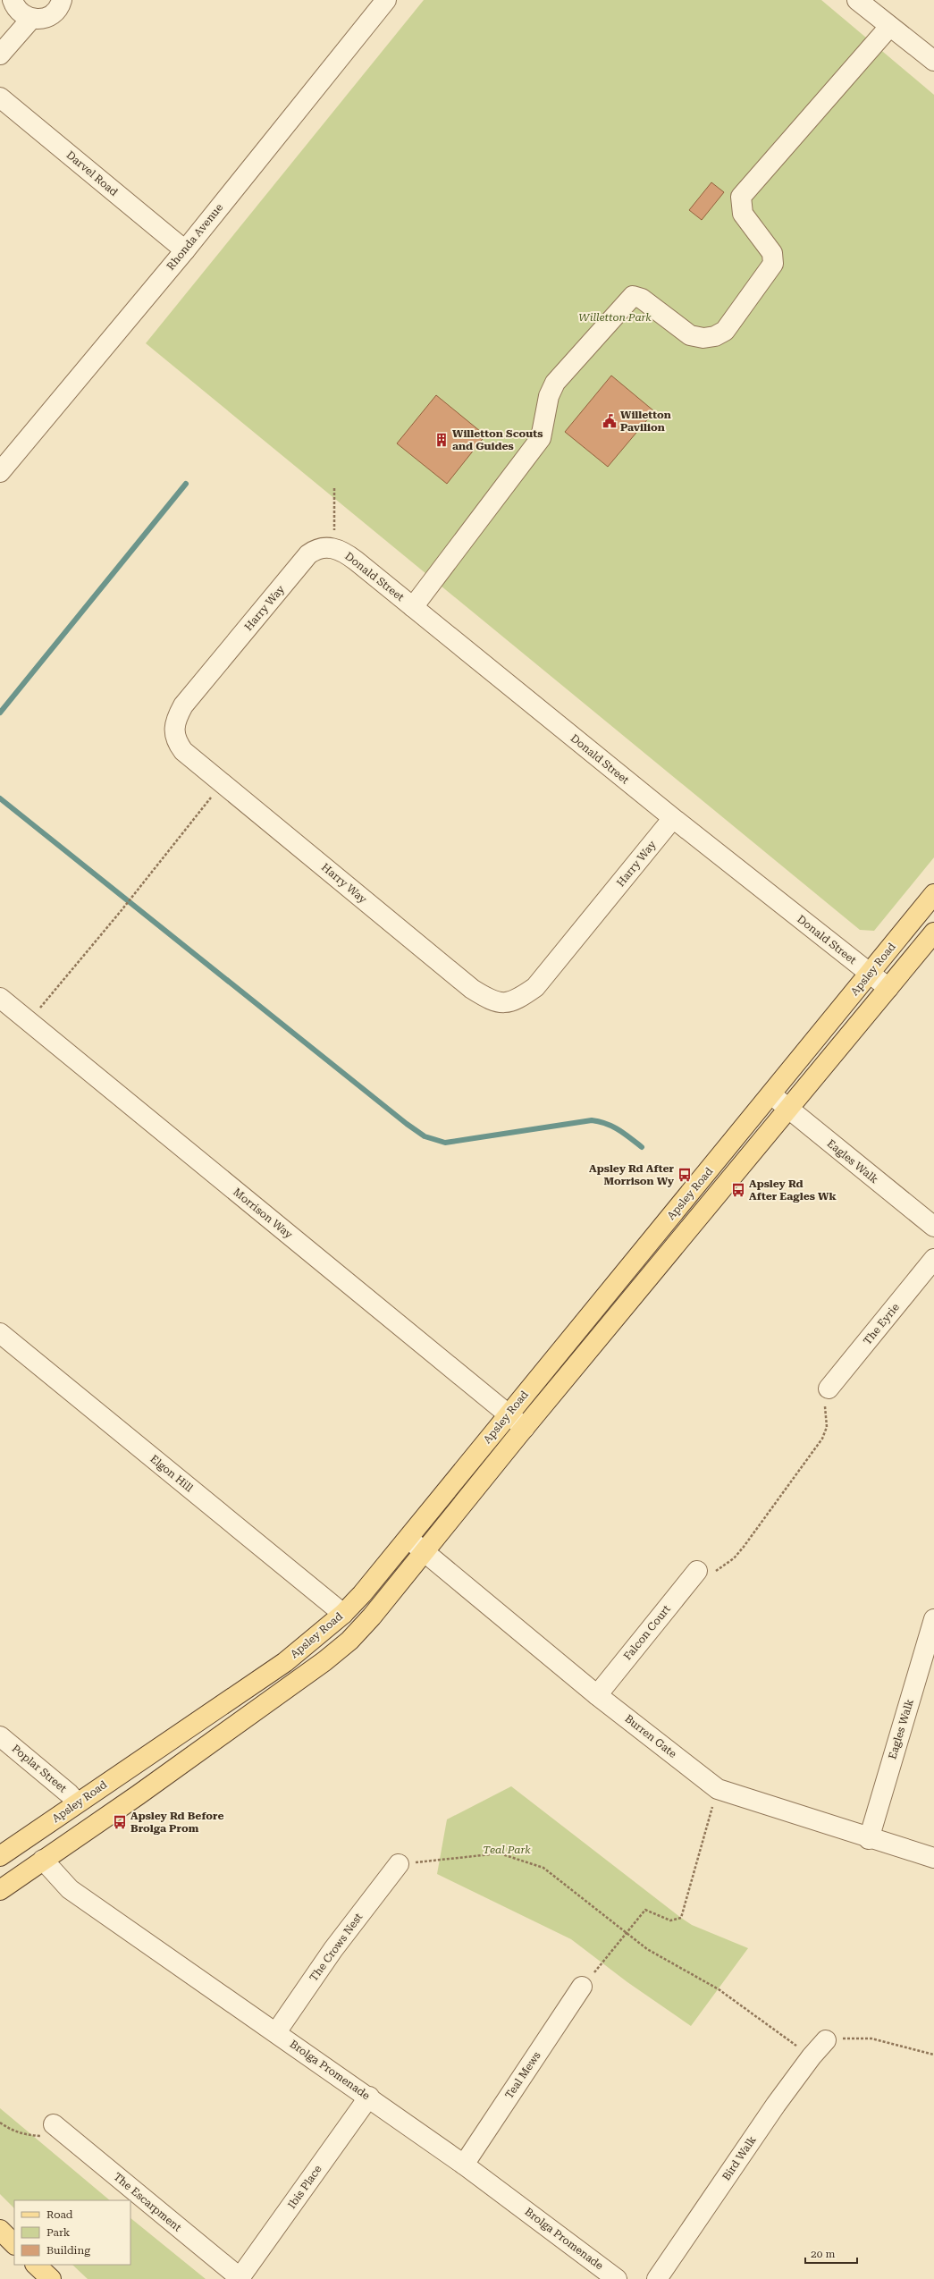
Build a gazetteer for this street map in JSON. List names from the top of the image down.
{
  "streets": {
    "main road": ["Apsley Road"],
    "street": [
      "Darvel Road",
      "Rhonda Avenue",
      "Donald Street",
      "Harry Way",
      "Eagles Walk",
      "Morrison Way",
      "The Eyrie",
      "Elgon Hill",
      "Falcon Court",
      "Burren Gate",
      "Poplar Street",
      "The Crows Nest",
      "Brolga Promenade",
      "Teal Mews",
      "Bird Walk",
      "Ibis Place",
      "The Escarpment"
    ]
  },
  "crossings": [
    ["Darvel Road", "Rhonda Avenue"],
    ["Donald Street", "Harry Way"],
    ["Donald Street", "Apsley Road"],
    ["Apsley Road", "Eagles Walk"],
    ["Apsley Road", "Morrison Way"],
    ["Apsley Road", "Elgon Hill"],
    ["Apsley Road", "Burren Gate"],
    ["Apsley Road", "Poplar Street"],
    ["Apsley Road", "Brolga Promenade"],
    ["Eagles Walk", "Burren Gate"],
    ["Falcon Court", "Burren Gate"],
    ["The Crows Nest", "Brolga Promenade"],
    ["Brolga Promenade", "Teal Mews"],
    ["Brolga Promenade", "Ibis Place"],
    ["Ibis Place", "The Escarpment"]
  ],
  "parks": ["Willetton Park", "Teal Park"],
  "places": {
    "public building": ["Willetton Pavilion"],
    "building": ["Willetton Scouts and Guides"],
    "bus stop": ["Apsley Rd After Morrison Wy", "Apsley Rd After Eagles Wk", "Apsley Rd Before Brolga Prom"]
  },
  "legend": ["Road", "Park", "Building"],
  "scale_bar": "20 m"
}
